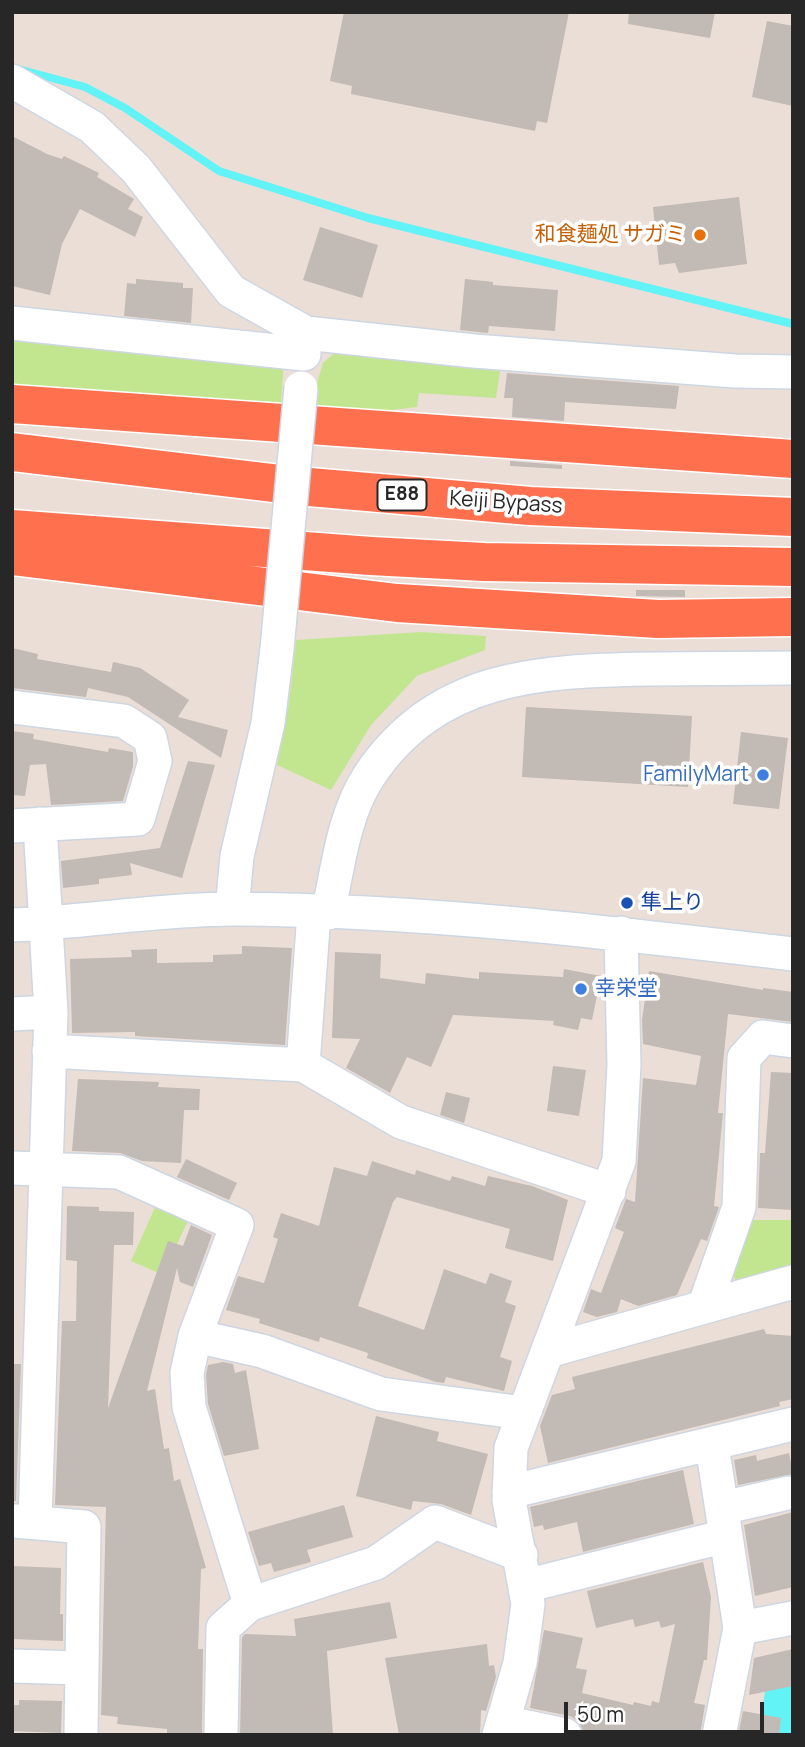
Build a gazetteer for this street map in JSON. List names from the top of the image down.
{
  "streets": {
    "highway": ["E88", "Keiji Bypass"]
  },
  "places": [
    "和食麺処 サガミ",
    "FamilyMart",
    "隼上り",
    "幸栄堂"
  ],
  "scale_bar": "50 m"
}
